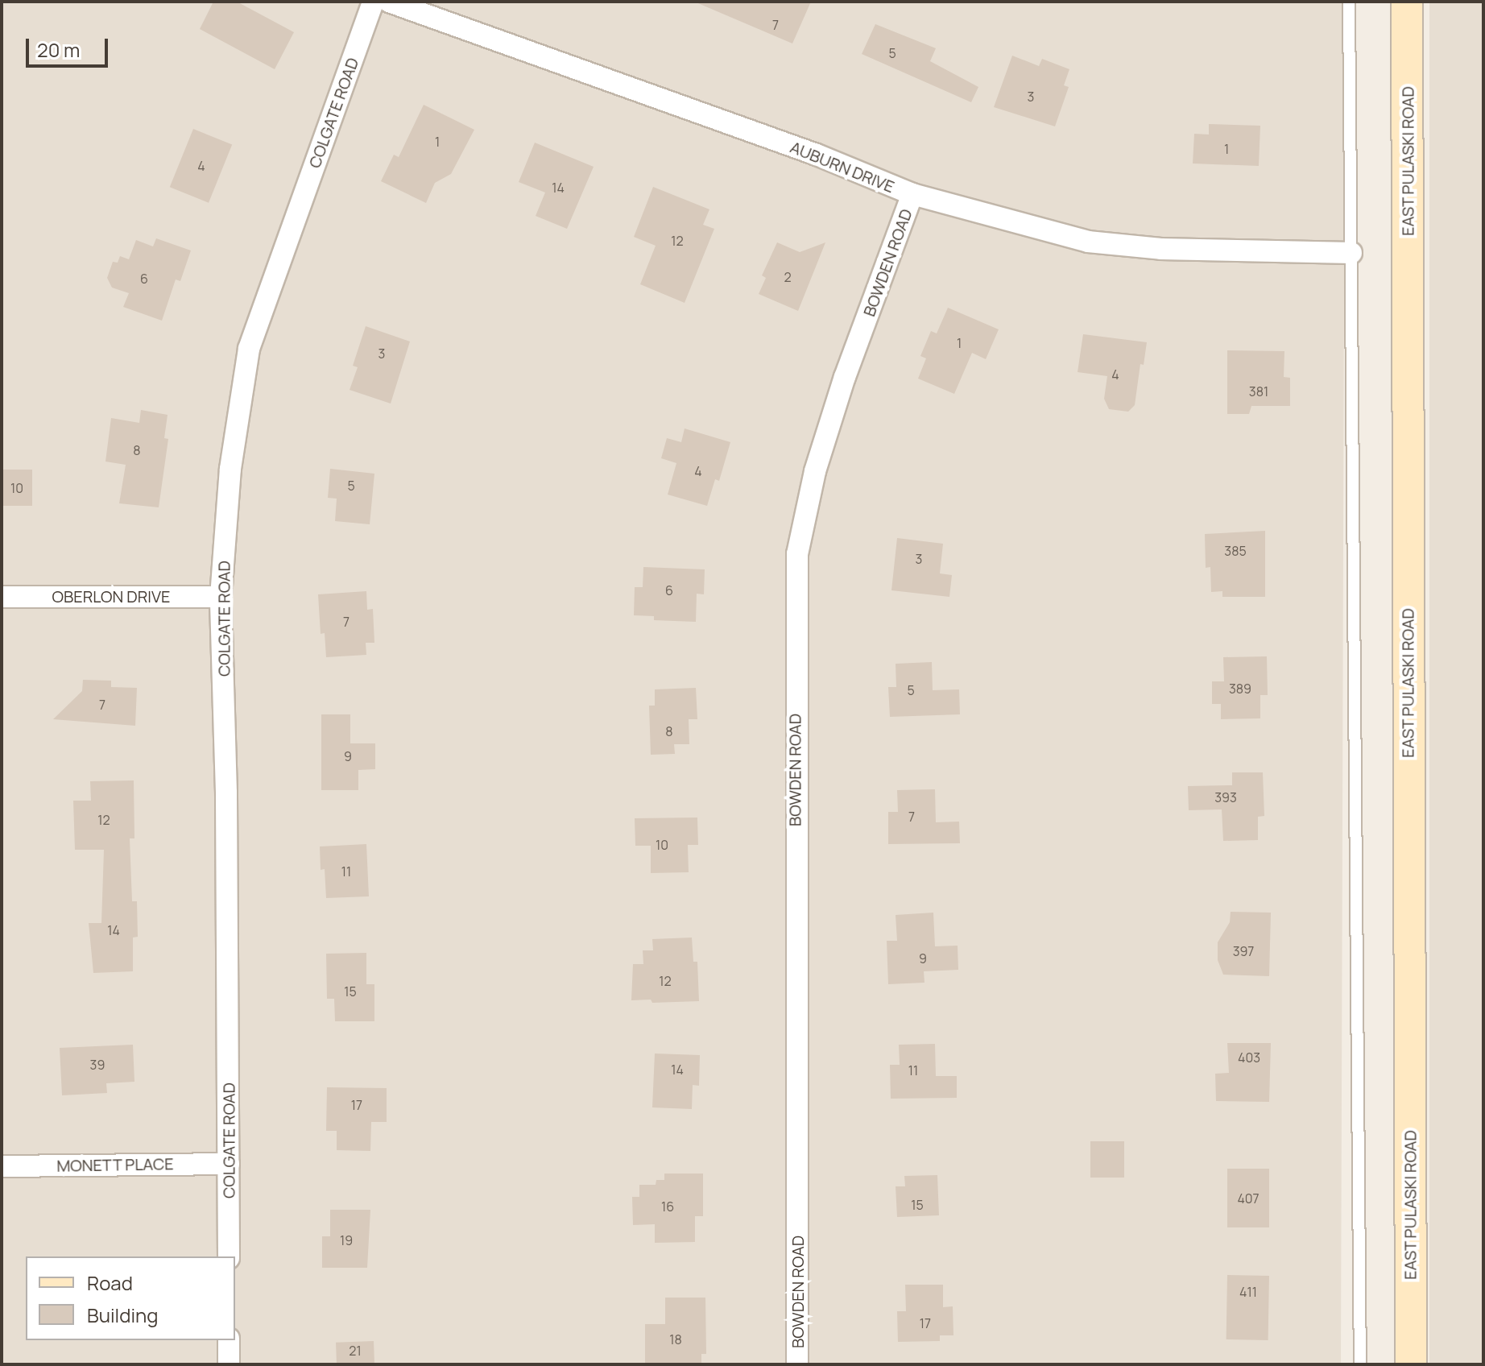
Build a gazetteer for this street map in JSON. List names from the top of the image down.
{
  "streets": {
    "main road": ["EAST PULASKI ROAD"],
    "street": [
      "COLGATE ROAD",
      "AUBURN DRIVE",
      "BOWDEN ROAD",
      "OBERLON DRIVE",
      "MONETT PLACE"
    ]
  },
  "crossings": [
    ["COLGATE ROAD", "OBERLON DRIVE"],
    ["COLGATE ROAD", "MONETT PLACE"],
    ["AUBURN DRIVE", "BOWDEN ROAD"]
  ],
  "house_numbers": [
    "7",
    "5",
    "3",
    "1",
    "1",
    "4",
    "14",
    "12",
    "2",
    "6",
    "1",
    "3",
    "4",
    "381",
    "8",
    "4",
    "5",
    "10",
    "385",
    "3",
    "6",
    "7",
    "389",
    "5",
    "7",
    "8",
    "9",
    "393",
    "7",
    "12",
    "10",
    "11",
    "14",
    "397",
    "9",
    "12",
    "15",
    "403",
    "39",
    "14",
    "11",
    "17",
    "407",
    "15",
    "16",
    "19",
    "411",
    "17",
    "18",
    "21"
  ],
  "legend": ["Road", "Building"],
  "scale_bar": "20 m"
}
